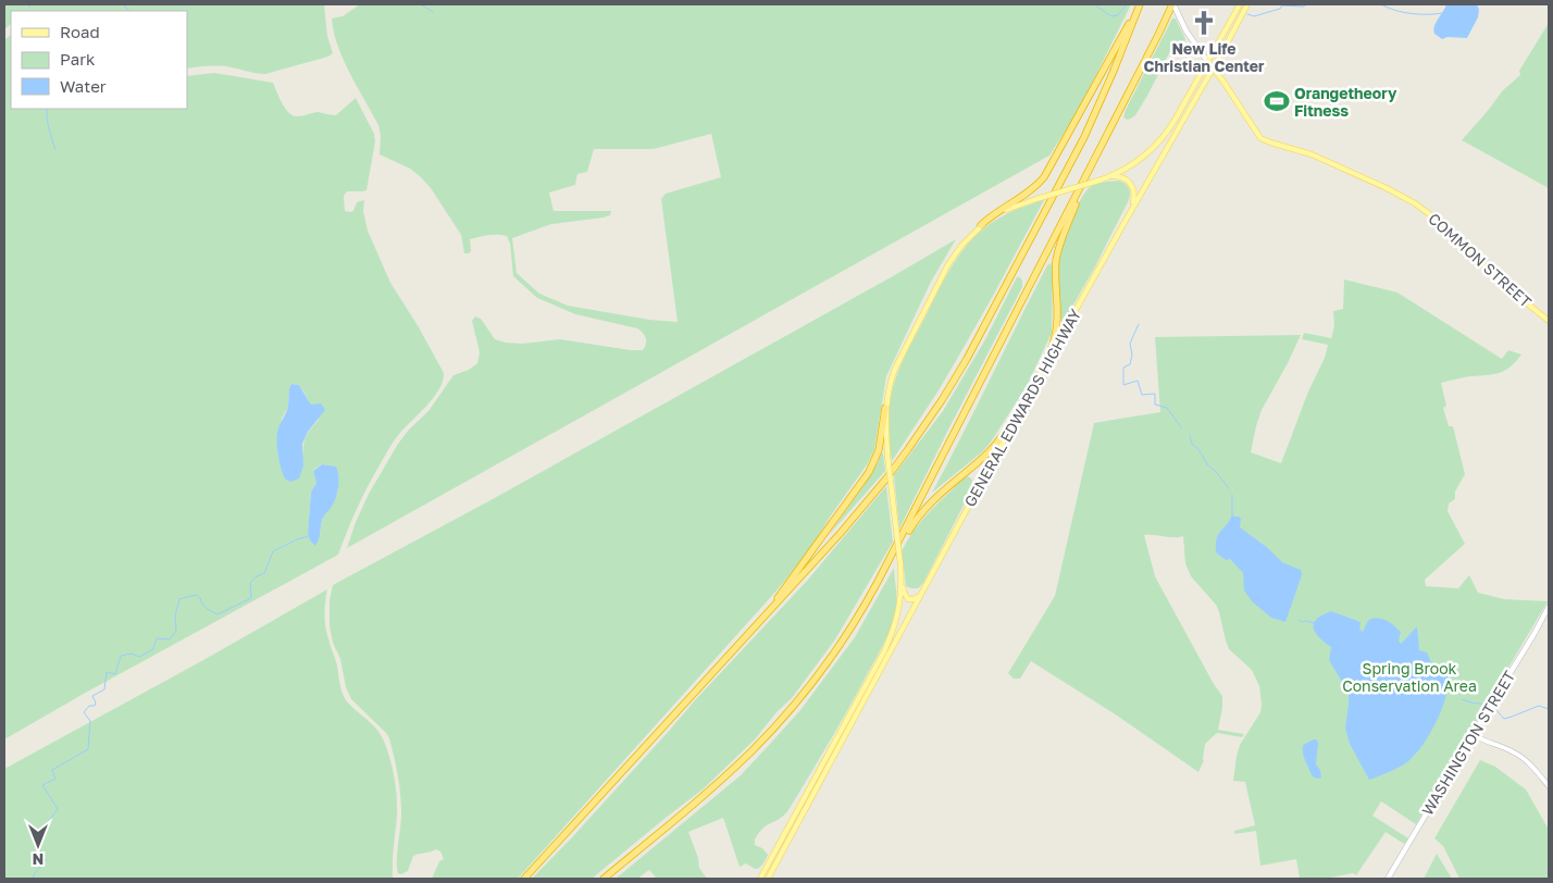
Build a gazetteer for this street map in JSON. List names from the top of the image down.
{
  "streets": {
    "main road": ["COMMON STREET", "GENERAL EDWARDS HIGHWAY", "WASHINGTON STREET"]
  },
  "crossings": [
    ["COMMON STREET", "GENERAL EDWARDS HIGHWAY"]
  ],
  "parks": ["Spring Brook Conservation Area"],
  "places": {
    "church": ["New Life Christian Center"],
    "sports": ["Orangetheory Fitness"]
  },
  "legend": ["Road", "Park", "Water"],
  "north": "bottom"
}
